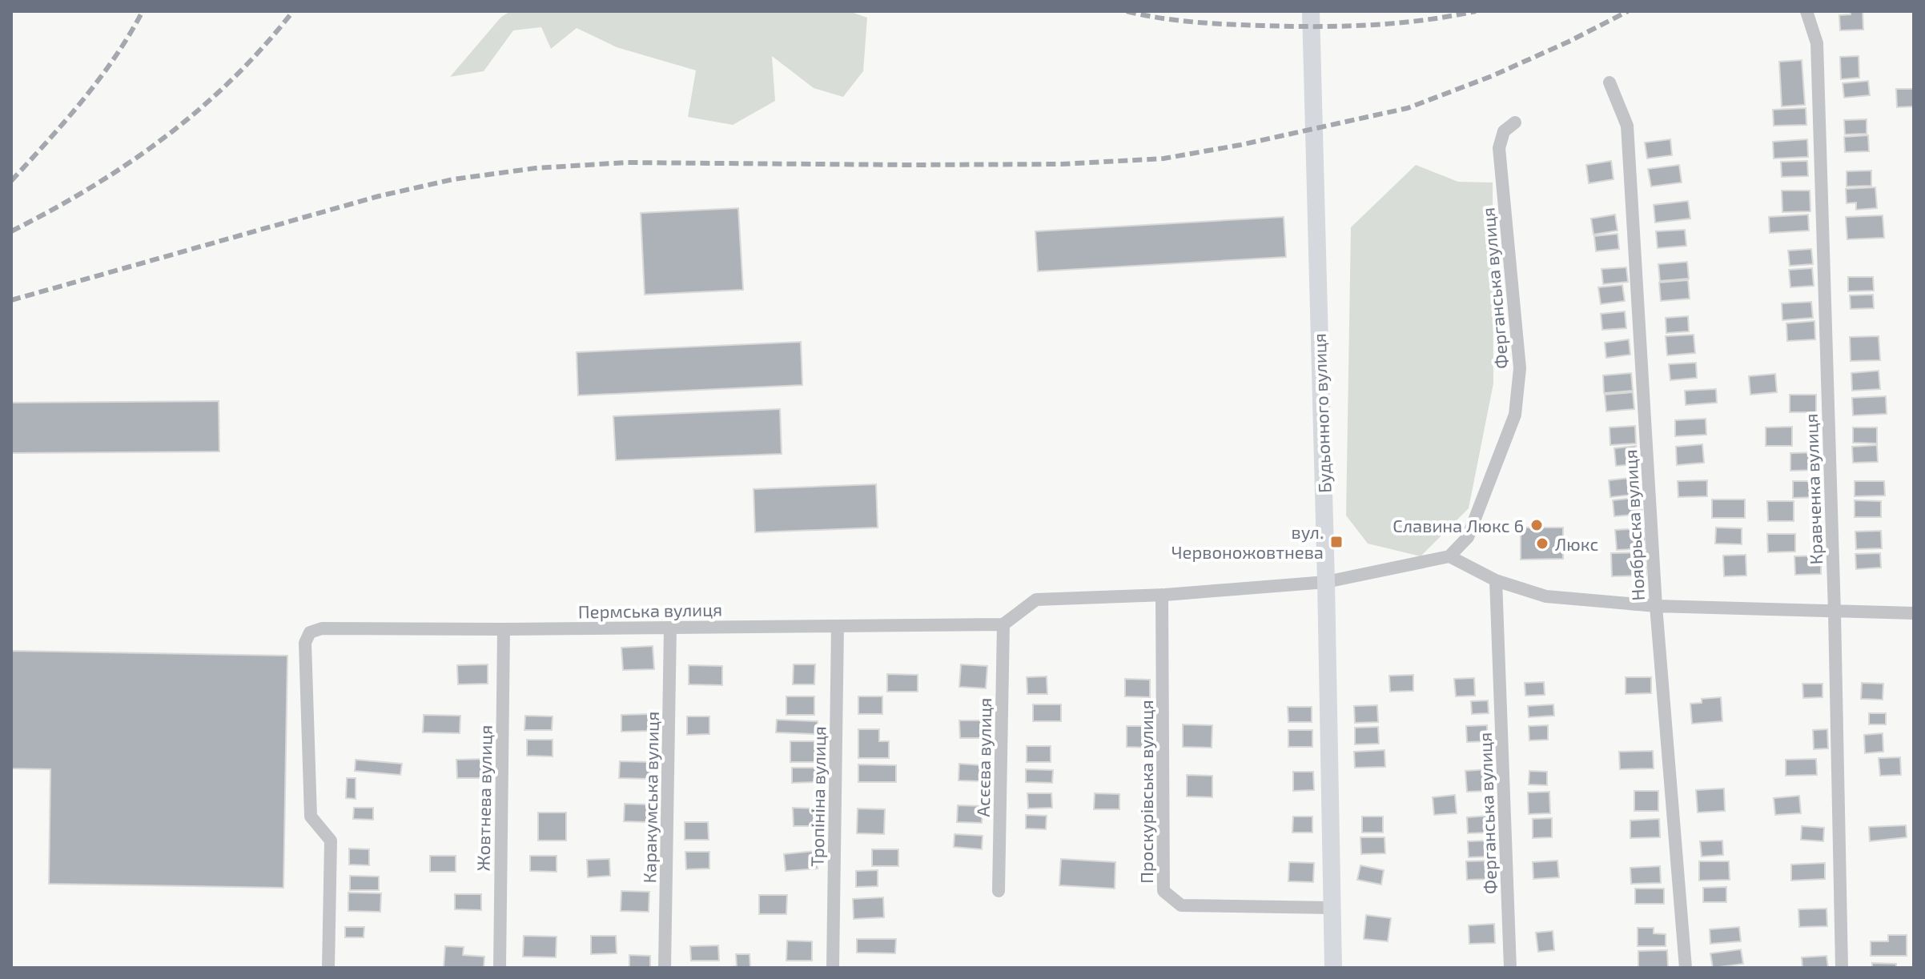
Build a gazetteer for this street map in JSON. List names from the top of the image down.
{
  "streets": {
    "main road": ["Будьонного вулиця"],
    "street": [
      "Ферганська вулиця",
      "Кравченка вулиця",
      "Ноябрьска вулиця",
      "Пермська вулиця",
      "Асєєва вулиця",
      "Проскурівська вулиця",
      "Тропініна вулиця",
      "Каракумська вулиця",
      "Жовтнева вулиця"
    ]
  },
  "crossings": [
    ["Будьонного вулиця", "Проскурівська вулиця"],
    ["Пермська вулиця", "Асєєва вулиця"],
    ["Пермська вулиця", "Тропініна вулиця"],
    ["Пермська вулиця", "Каракумська вулиця"],
    ["Пермська вулиця", "Жовтнева вулиця"]
  ],
  "places": {
    "other": ["Славина Люкс 6", "Люкс"],
    "transit": ["вул. Червоножовтнева"]
  }
}
